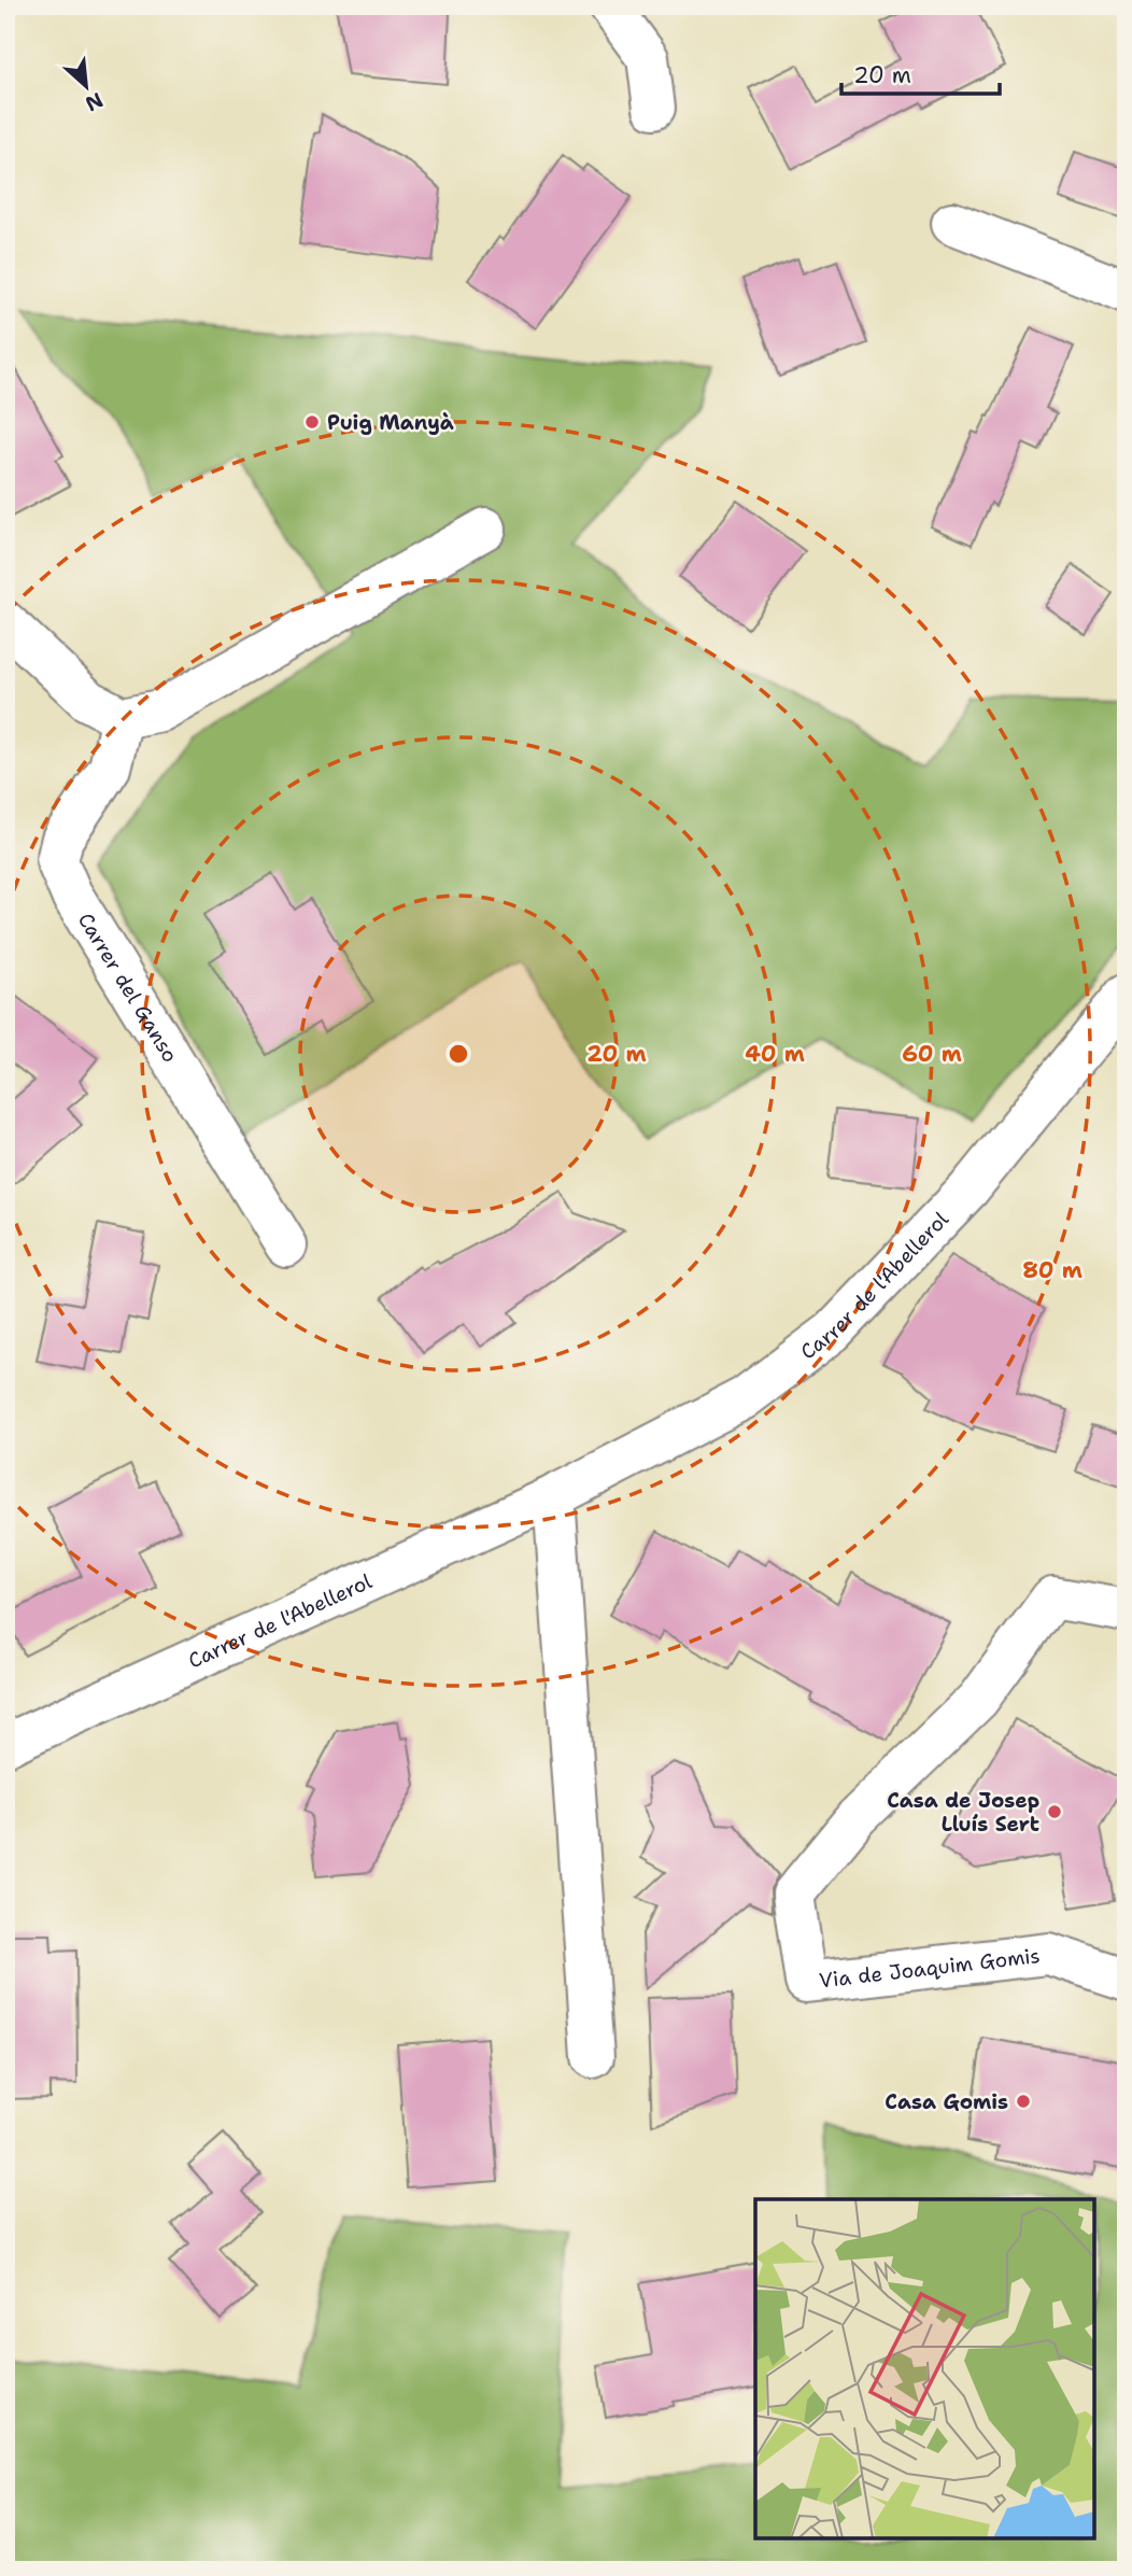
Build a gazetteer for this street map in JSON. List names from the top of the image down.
{
  "streets": {
    "street": ["Carrer del Ganso", "Carrer de l'Abellerol", "Via de Joaquim Gomis"]
  },
  "places": ["Puig Manyà", "Casa de Josep Lluís Sert", "Casa Gomis"],
  "scale_bar": "20 m",
  "north": "bottom right",
  "rings": [
    "20 m",
    "40 m",
    "60 m",
    "80 m"
  ]
}
